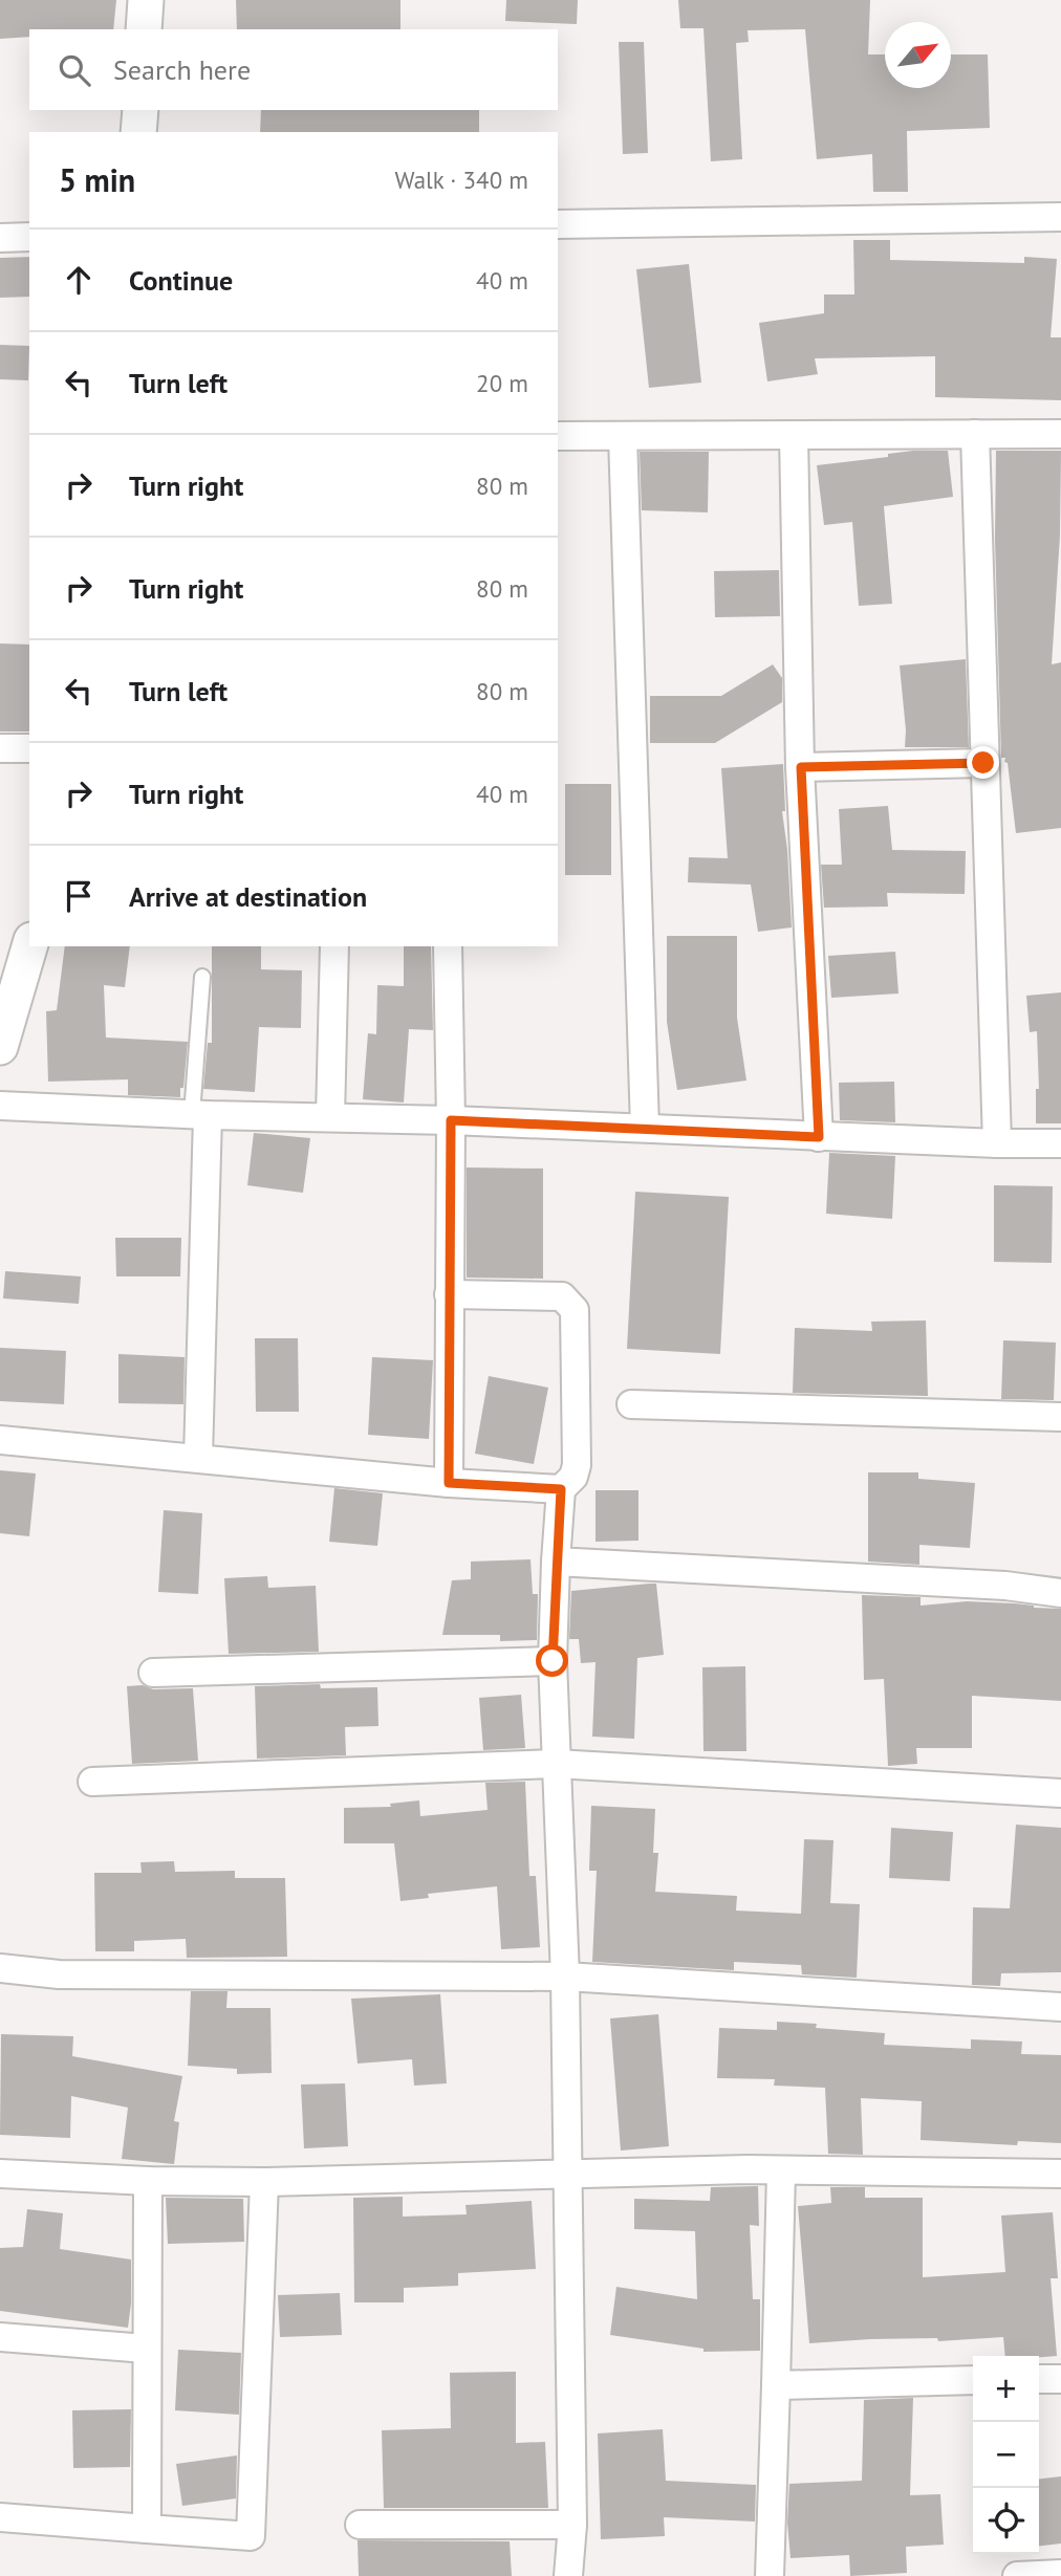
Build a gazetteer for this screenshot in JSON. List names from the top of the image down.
{
  "north": "top right",
  "page": {
    "search": "Search here",
    "heading": ["5 min", "Walk · 340 m"],
    "list": [
      ["Continue", "40 m"],
      ["Turn left", "20 m"],
      ["Turn right", "80 m"],
      ["Turn right", "80 m"],
      ["Turn left", "80 m"],
      ["Turn right", "40 m"],
      "Arrive at destination"
    ],
    "map_buttons": ["+", "−"]
  }
}
